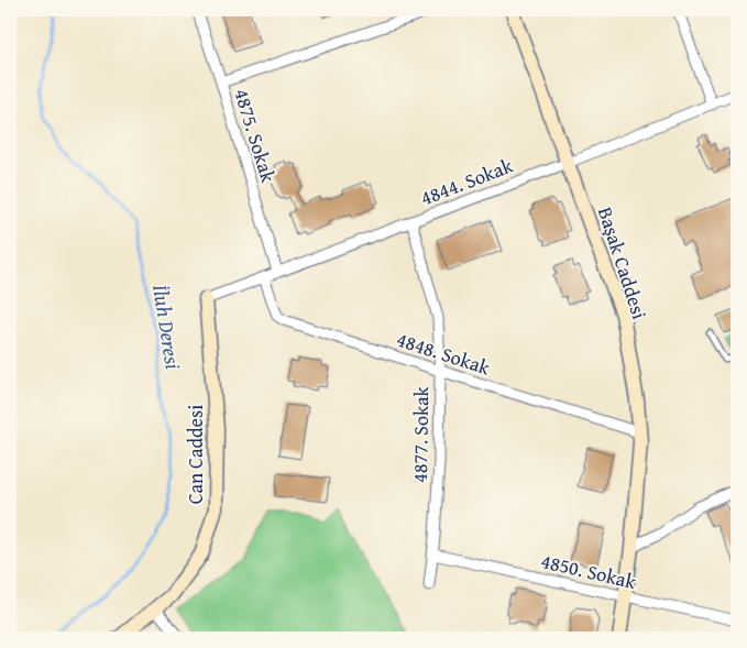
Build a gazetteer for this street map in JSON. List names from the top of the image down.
{
  "streets": {
    "street": [
      "4875. Sokak",
      "4844. Sokak",
      "Başak Caddesi",
      "4848. Sokak",
      "4877. Sokak",
      "Can Caddesi",
      "4850. Sokak"
    ]
  },
  "crossings": [
    ["4875. Sokak", "4844. Sokak"],
    ["4844. Sokak", "Başak Caddesi"],
    ["4844. Sokak", "4848. Sokak"],
    ["4844. Sokak", "4877. Sokak"],
    ["4844. Sokak", "Can Caddesi"],
    ["Başak Caddesi", "4848. Sokak"],
    ["Başak Caddesi", "4850. Sokak"],
    ["4848. Sokak", "4877. Sokak"],
    ["4877. Sokak", "4850. Sokak"]
  ],
  "water": ["İluh Deresi"]
}
